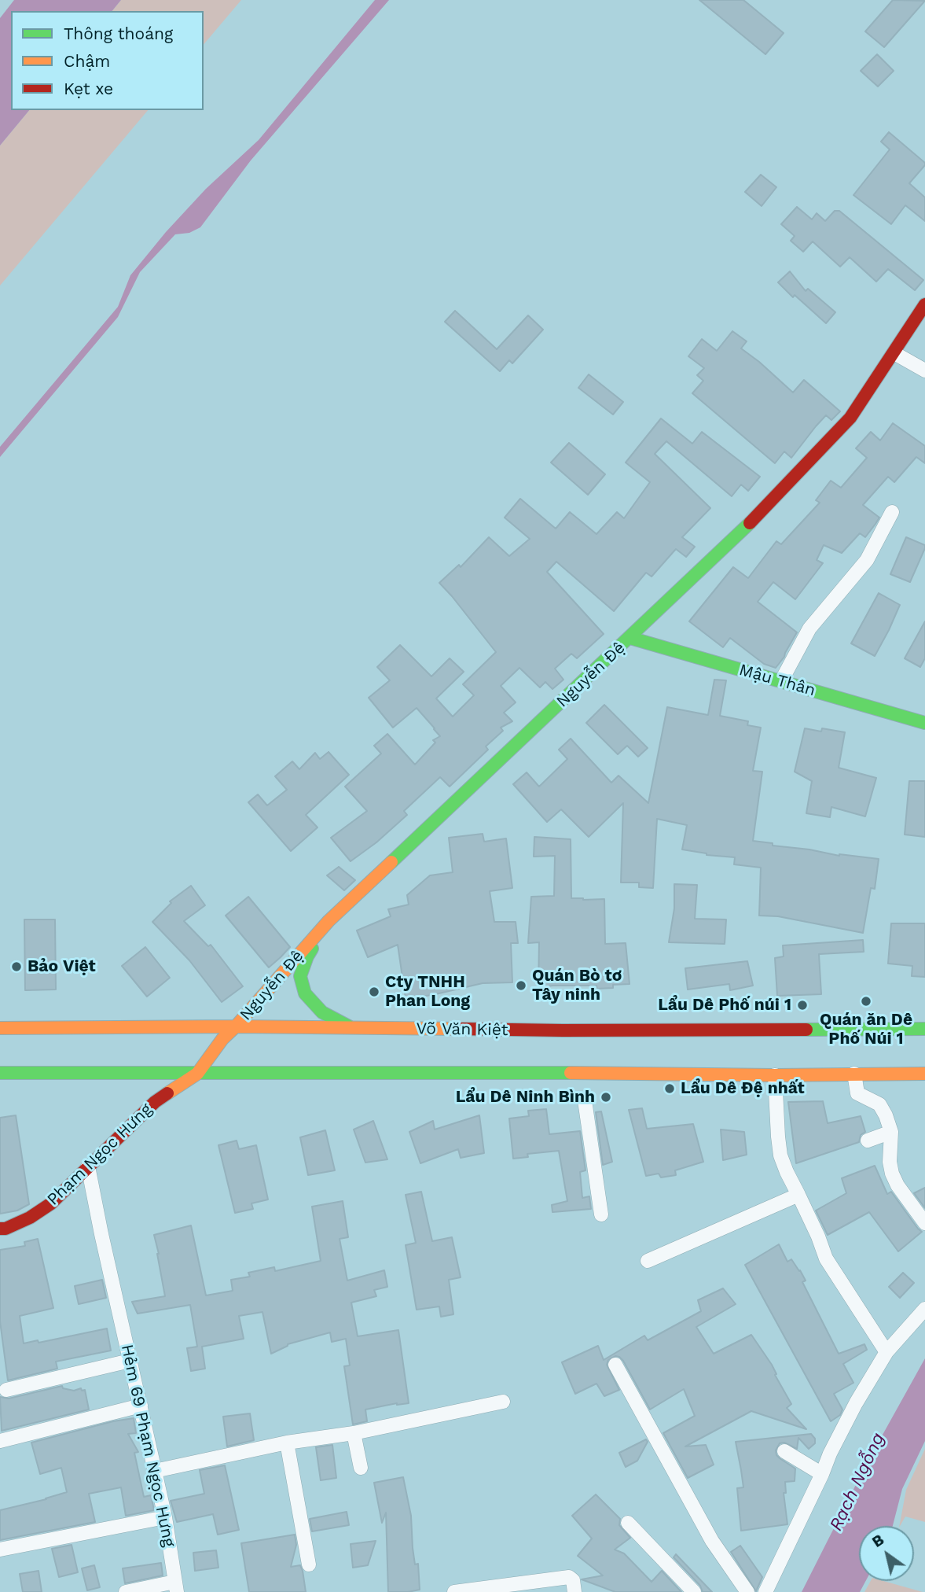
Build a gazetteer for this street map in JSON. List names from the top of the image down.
{
  "streets": {
    "main road": [
      "Nguyễn Đệ",
      "Mậu Thân",
      "Võ Văn Kiệt",
      "Phạm Ngọc Hưng"
    ],
    "street": ["Hẻm 69 Phạm Ngọc Hưng"]
  },
  "crossings": [
    ["Nguyễn Đệ", "Mậu Thân"],
    ["Nguyễn Đệ", "Võ Văn Kiệt"],
    ["Nguyễn Đệ", "Phạm Ngọc Hưng"],
    ["Phạm Ngọc Hưng", "Hẻm 69 Phạm Ngọc Hưng"]
  ],
  "water": ["Rạch Ngỗng"],
  "places": [
    "Bảo Việt",
    "Quán Bò tơ Tây ninh",
    "Cty TNHH Phan Long",
    "Quán ăn Dê Phố Núi 1",
    "Lẩu Dê Phố núi 1",
    "Lẩu Dê Đệ nhất",
    "Lẩu Dê Ninh Bình"
  ],
  "legend": ["Thông thoáng", "Chậm", "Kẹt xe"],
  "north": "top left"
}
